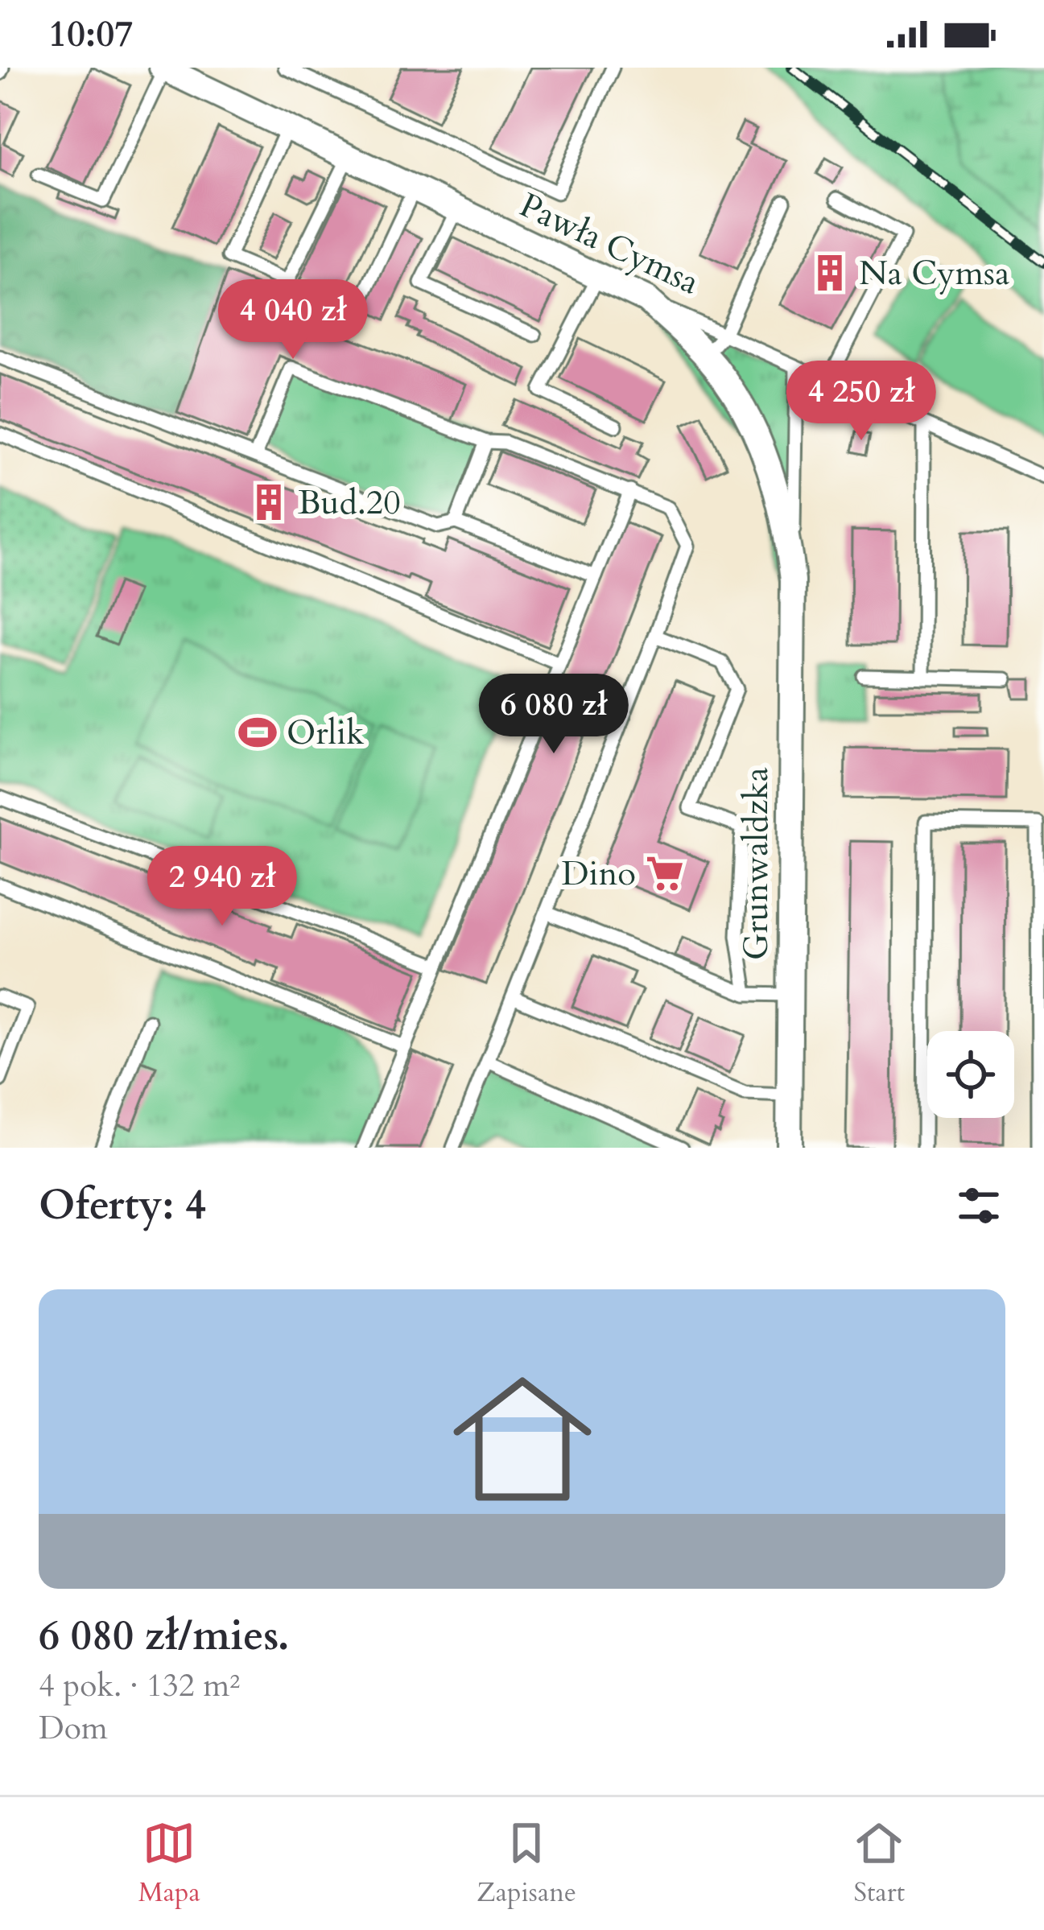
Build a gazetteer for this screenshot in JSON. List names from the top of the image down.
{
  "streets": {
    "street": ["Pawła Cymsa", "Grunwaldzka"]
  },
  "crossings": [
    ["Pawła Cymsa", "Grunwaldzka"]
  ],
  "places": {
    "building": ["Na Cymsa", "Bud.20"],
    "sports": ["Orlik"],
    "supermarket": ["Dino"]
  },
  "page": {
    "status": "10:07",
    "price": [
      "4 040 zł",
      "4 250 zł",
      "6 080 zł",
      "2 940 zł"
    ],
    "heading": "Oferty: 4",
    "list": [
      {
        "name": "6 080 zł/mies.",
        "note": "4 pok. · 132 m² · Dom"
      }
    ],
    "tabs": ["Mapa", "Zapisane", "Start"]
  }
}
